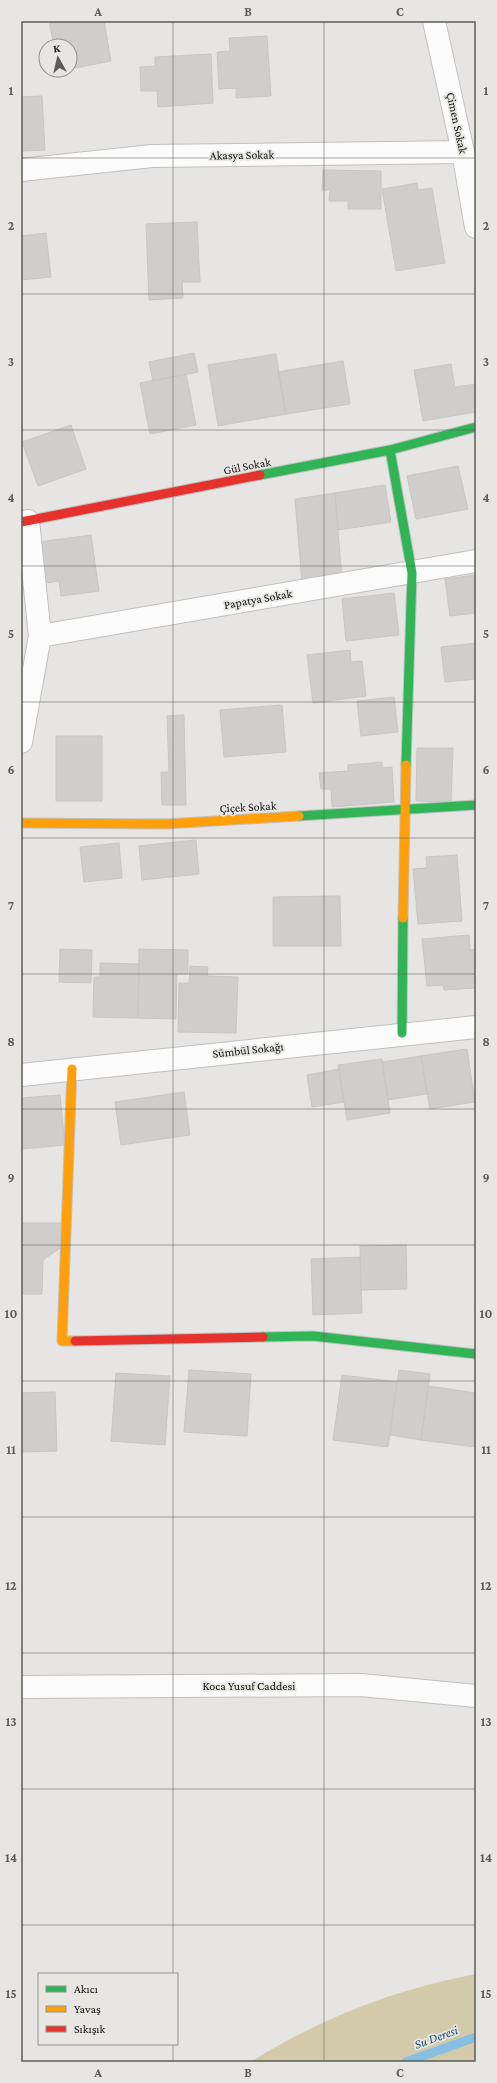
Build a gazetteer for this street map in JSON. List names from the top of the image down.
{
  "streets": {
    "street": [
      "Çimen Sokak",
      "Akasya Sokak",
      "Gül Sokak",
      "Papatya Sokak",
      "Çiçek Sokak",
      "Sümbül Sokağı",
      "Koca Yusuf Caddesi"
    ]
  },
  "crossings": [
    ["Çimen Sokak", "Akasya Sokak"]
  ],
  "water": ["Su Deresi"],
  "legend": ["Akıcı", "Yavaş", "Sıkışık"],
  "north": "top",
  "grid": {
    "columns": ["A", "B", "C"],
    "rows": [
      "1",
      "2",
      "3",
      "4",
      "5",
      "6",
      "7",
      "8",
      "9",
      "10",
      "11",
      "12",
      "13",
      "14",
      "15"
    ]
  }
}
